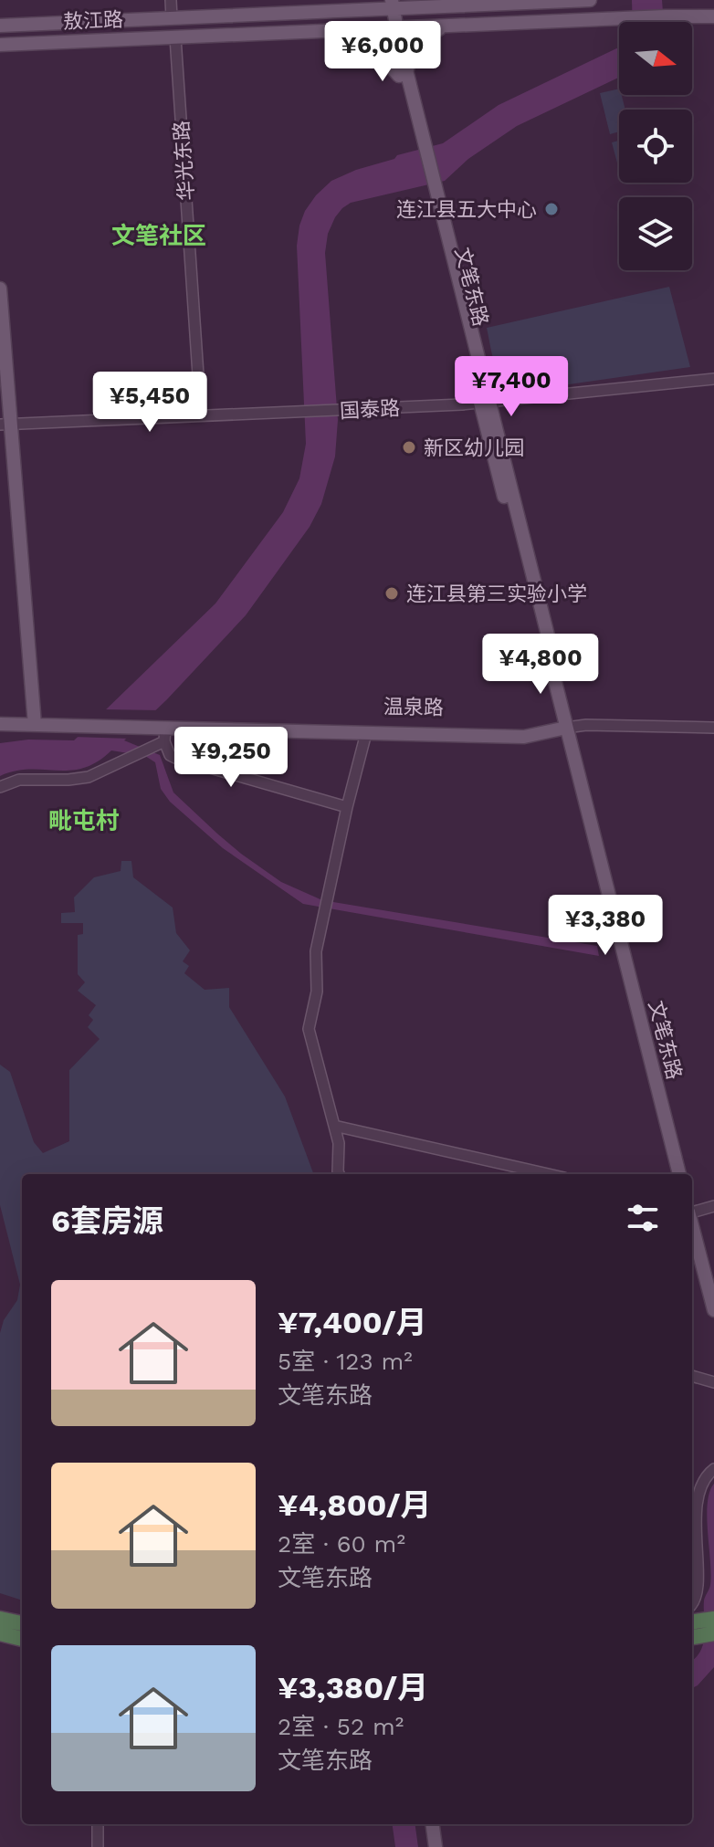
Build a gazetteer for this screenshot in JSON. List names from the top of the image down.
{
  "streets": {
    "main road": ["敖江路", "文笔东路", "温泉路"],
    "street": ["华光东路", "国泰路"]
  },
  "crossings": [
    ["敖江路", "华光东路"],
    ["敖江路", "文笔东路"],
    ["华光东路", "国泰路"],
    ["文笔东路", "国泰路"],
    ["文笔东路", "温泉路"]
  ],
  "districts": ["文笔社区", "毗屯村"],
  "places": ["连江县五大中心", "新区幼儿园", "连江县第三实验小学"],
  "north": "right",
  "page": {
    "price": [
      "¥6,000",
      "¥7,400",
      "¥5,450",
      "¥4,800",
      "¥9,250",
      "¥3,380"
    ],
    "heading": "6套房源",
    "list": [
      {
        "name": "¥7,400/月",
        "note": "5室 · 123 m² · 文笔东路"
      },
      {
        "name": "¥4,800/月",
        "note": "2室 · 60 m² · 文笔东路"
      },
      {
        "name": "¥3,380/月",
        "note": "2室 · 52 m² · 文笔东路"
      }
    ]
  }
}
